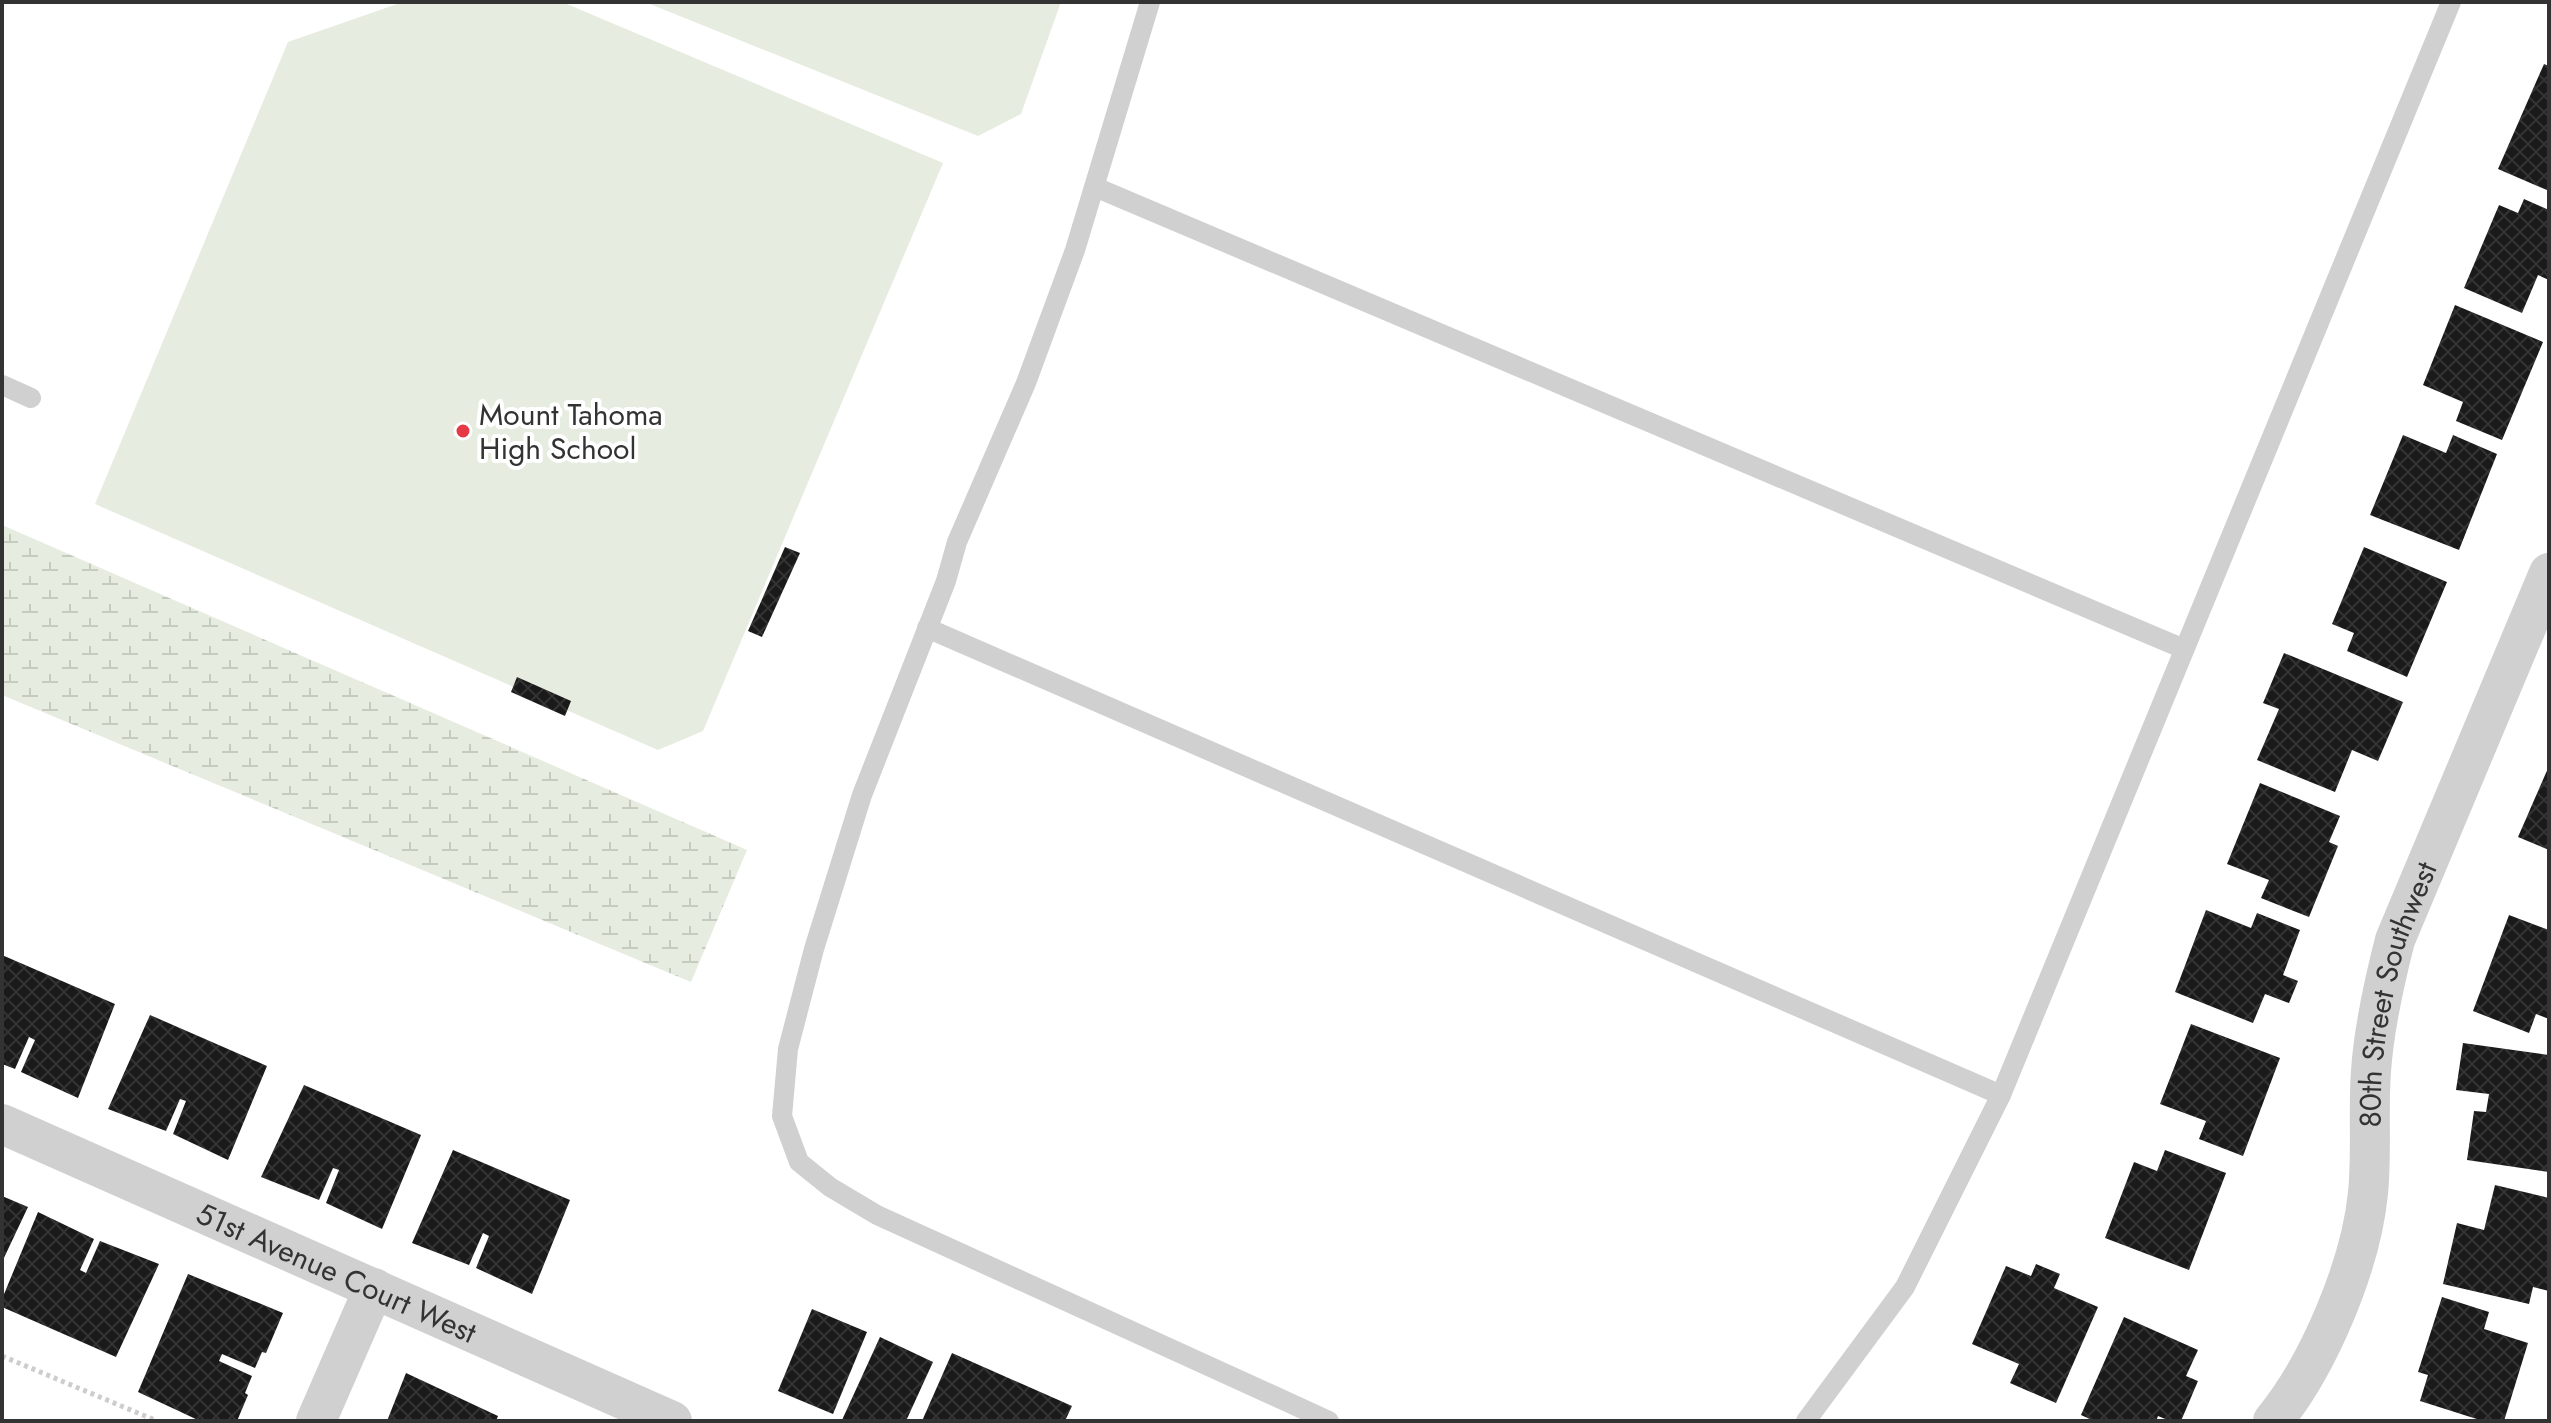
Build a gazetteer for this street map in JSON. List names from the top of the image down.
{
  "streets": {
    "street": ["80th Street Southwest", "51st Avenue Court West"]
  },
  "places": ["Mount Tahoma High School"]
}
